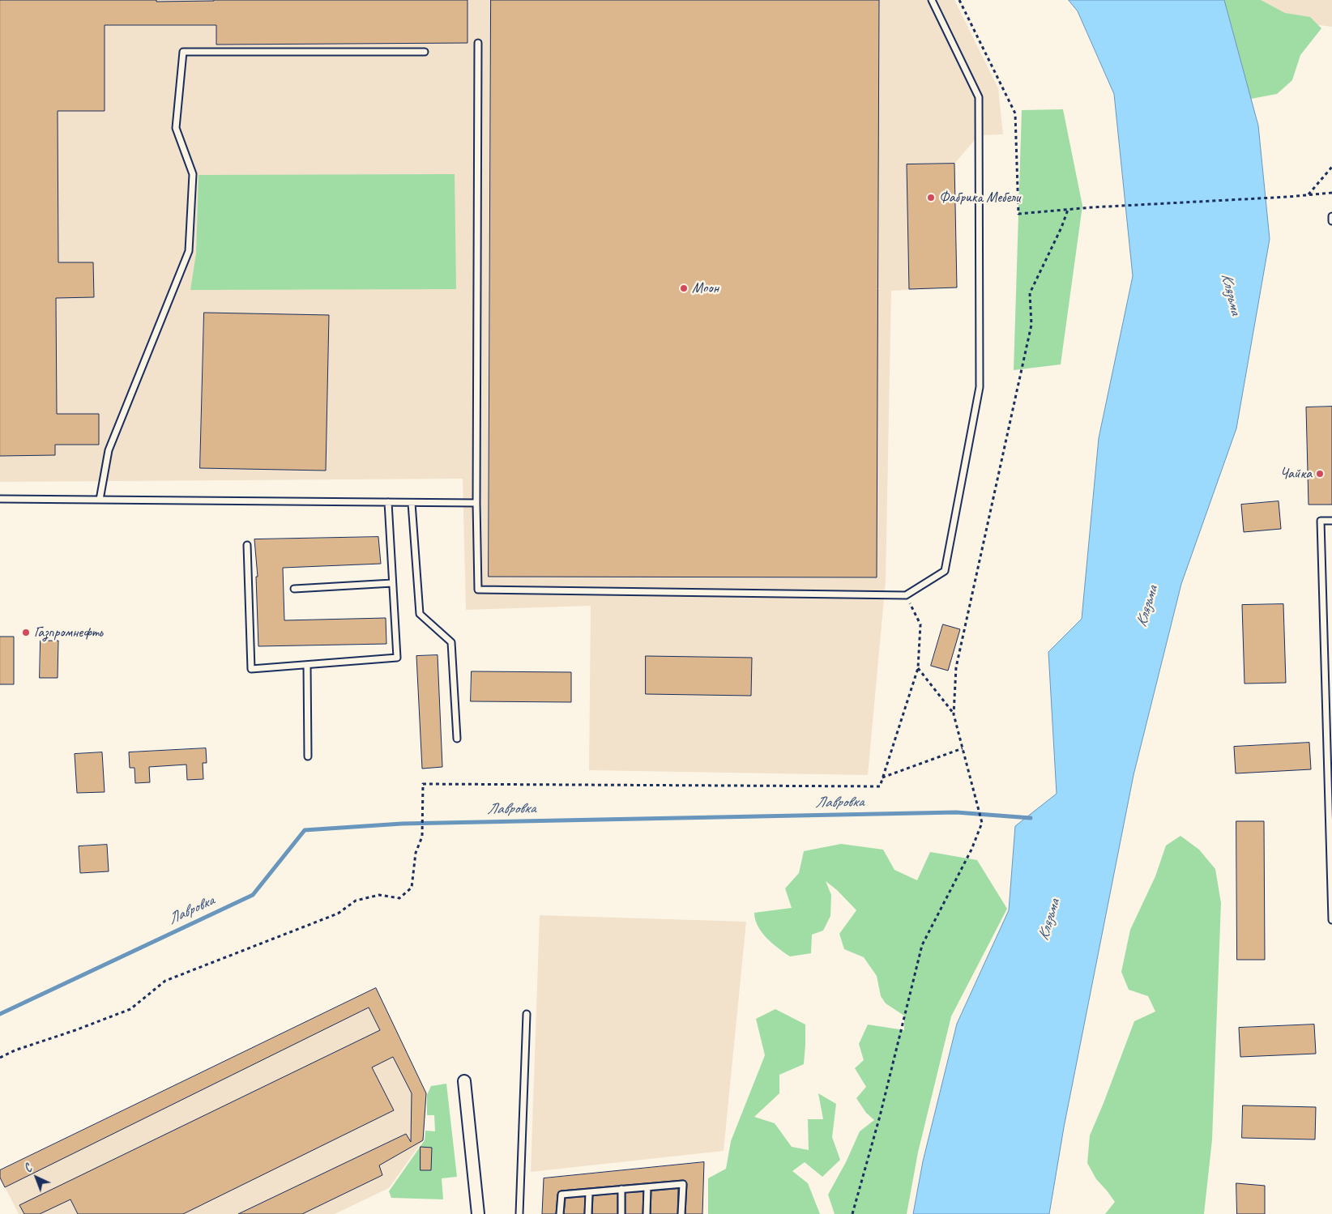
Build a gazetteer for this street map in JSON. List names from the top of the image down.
{
  "water": ["Клязьма", "Лавровка"],
  "places": [
    "Фабрика Мебели",
    "Моон",
    "Чайка",
    "Газпромнефть"
  ],
  "north": "top left"
}
